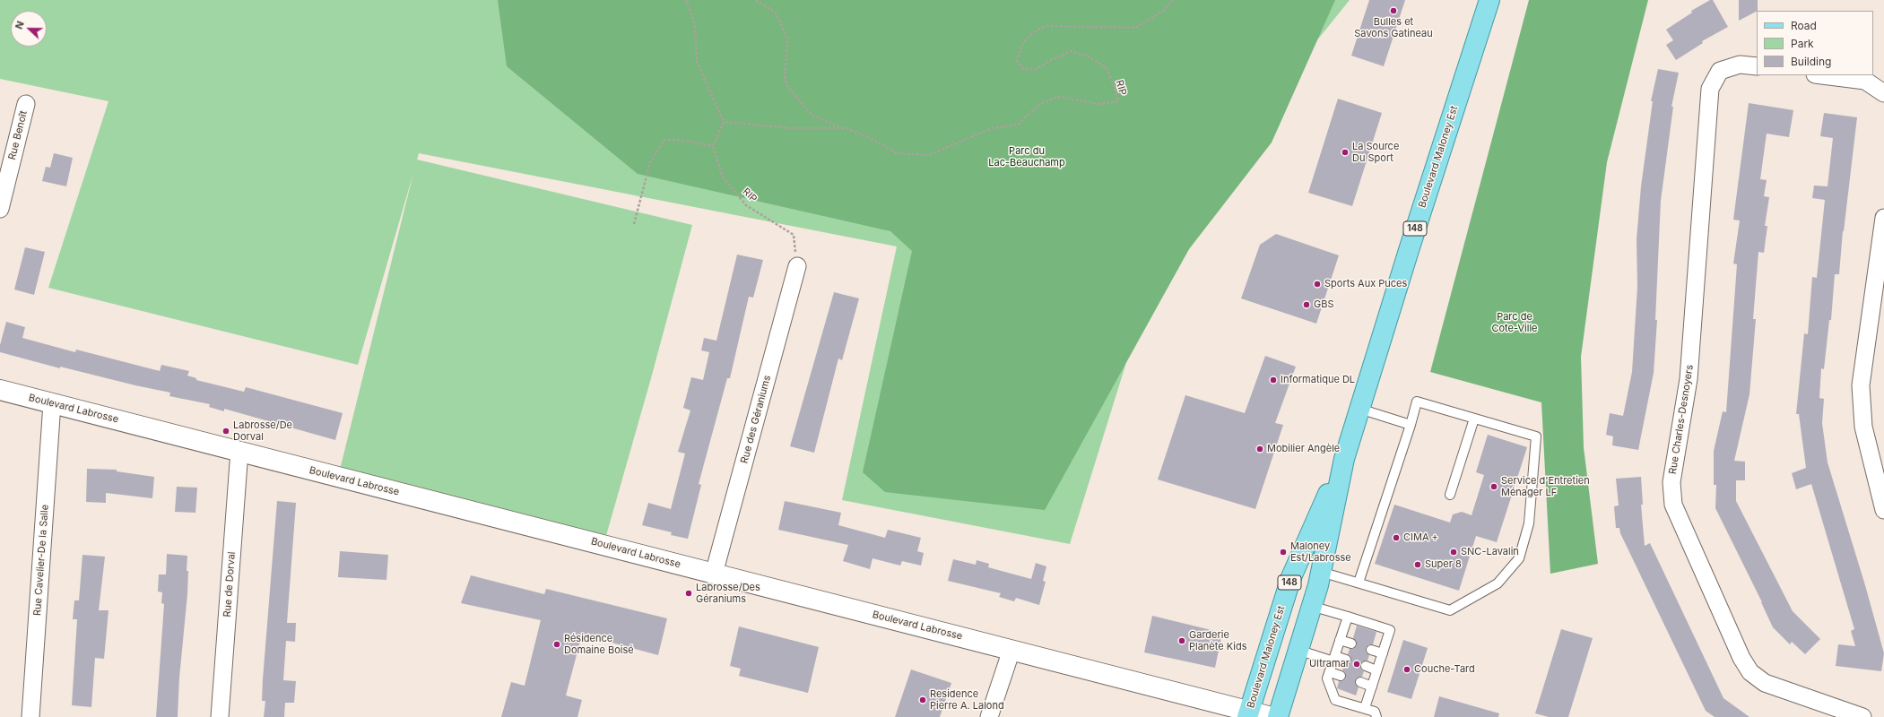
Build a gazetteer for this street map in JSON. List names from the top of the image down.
{
  "streets": {
    "main road": ["Boulevard Maloney Est", "148", "Boulevard Labrosse"],
    "street": [
      "Rue Benoît",
      "Rue des Géraniums",
      "Rue Charles-Desnoyers",
      "Rue Cavelier-De la Salle",
      "Rue de Dorval"
    ],
    "path": ["RIP"]
  },
  "crossings": [
    ["RIP", "Rue des Géraniums"],
    ["Boulevard Maloney Est", "Boulevard Labrosse"],
    ["Boulevard Labrosse", "Rue des Géraniums"],
    ["Boulevard Labrosse", "Rue Cavelier-De la Salle"],
    ["Boulevard Labrosse", "Rue de Dorval"]
  ],
  "parks": ["Parc du Lac-Beauchamp", "Parc de Cote-Ville"],
  "places": [
    "Bulles et Savons Gatineau",
    "La Source Du Sport",
    "Sports Aux Puces",
    "GBS",
    "Informatique DL",
    "Labrosse/De Dorval",
    "Mobilier Angèle",
    "Service d'Entretien Ménager LF",
    "CIMA +",
    "Maloney Est/Labrosse",
    "SNC-Lavalin",
    "Super 8",
    "Labrosse/Des Géraniums",
    "Garderie Planète Kids",
    "Résidence Domaine Boisé",
    "Ultramar",
    "Couche-Tard",
    "Residence Pierre A. Lalond"
  ],
  "legend": ["Road", "Park", "Building"],
  "north": "left"
}
